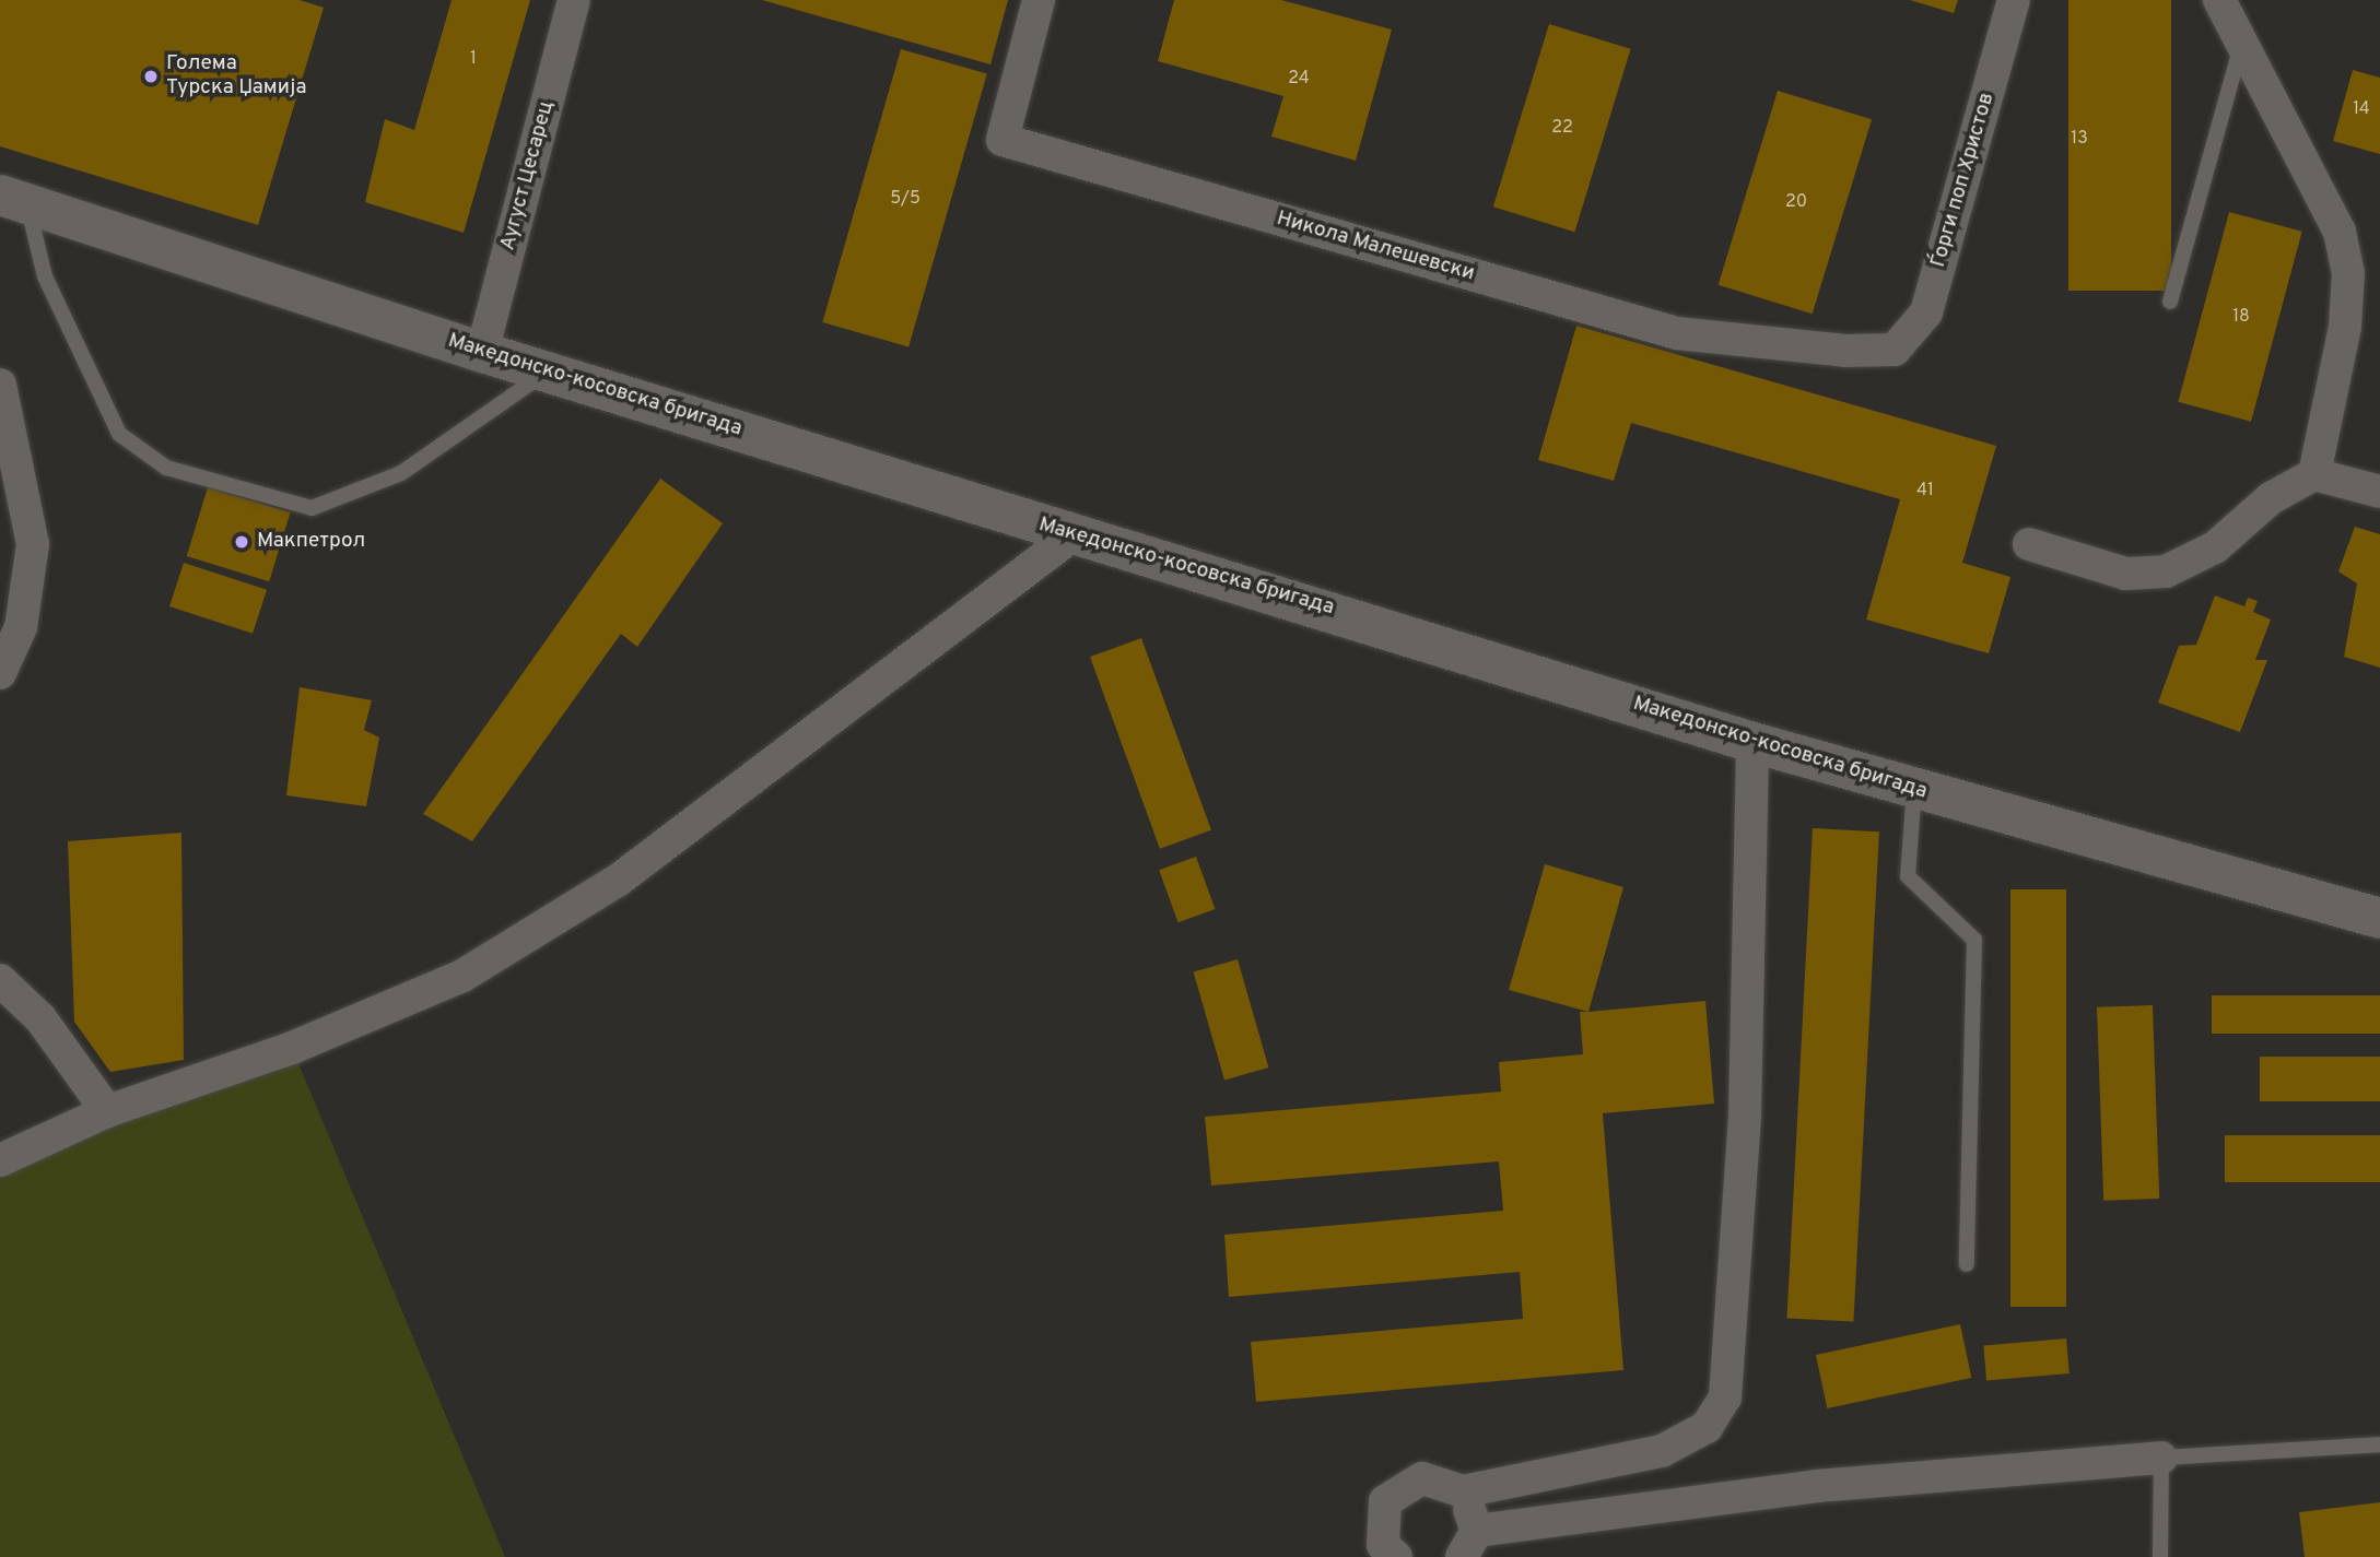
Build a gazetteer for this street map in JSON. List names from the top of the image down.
{
  "streets": {
    "street": [
      "Аугуст Цесарец",
      "Ѓорги поп Христов",
      "Никола Малешевски",
      "Македонско-косовска бригада"
    ]
  },
  "crossings": [
    ["Аугуст Цесарец", "Македонско-косовска бригада"],
    ["Ѓорги поп Христов", "Никола Малешевски"]
  ],
  "places": ["Голема Турска Џамија", "Макпетрол"],
  "house_numbers": [
    "1",
    "24",
    "14",
    "22",
    "13",
    "5/5",
    "20",
    "18",
    "41"
  ]
}
